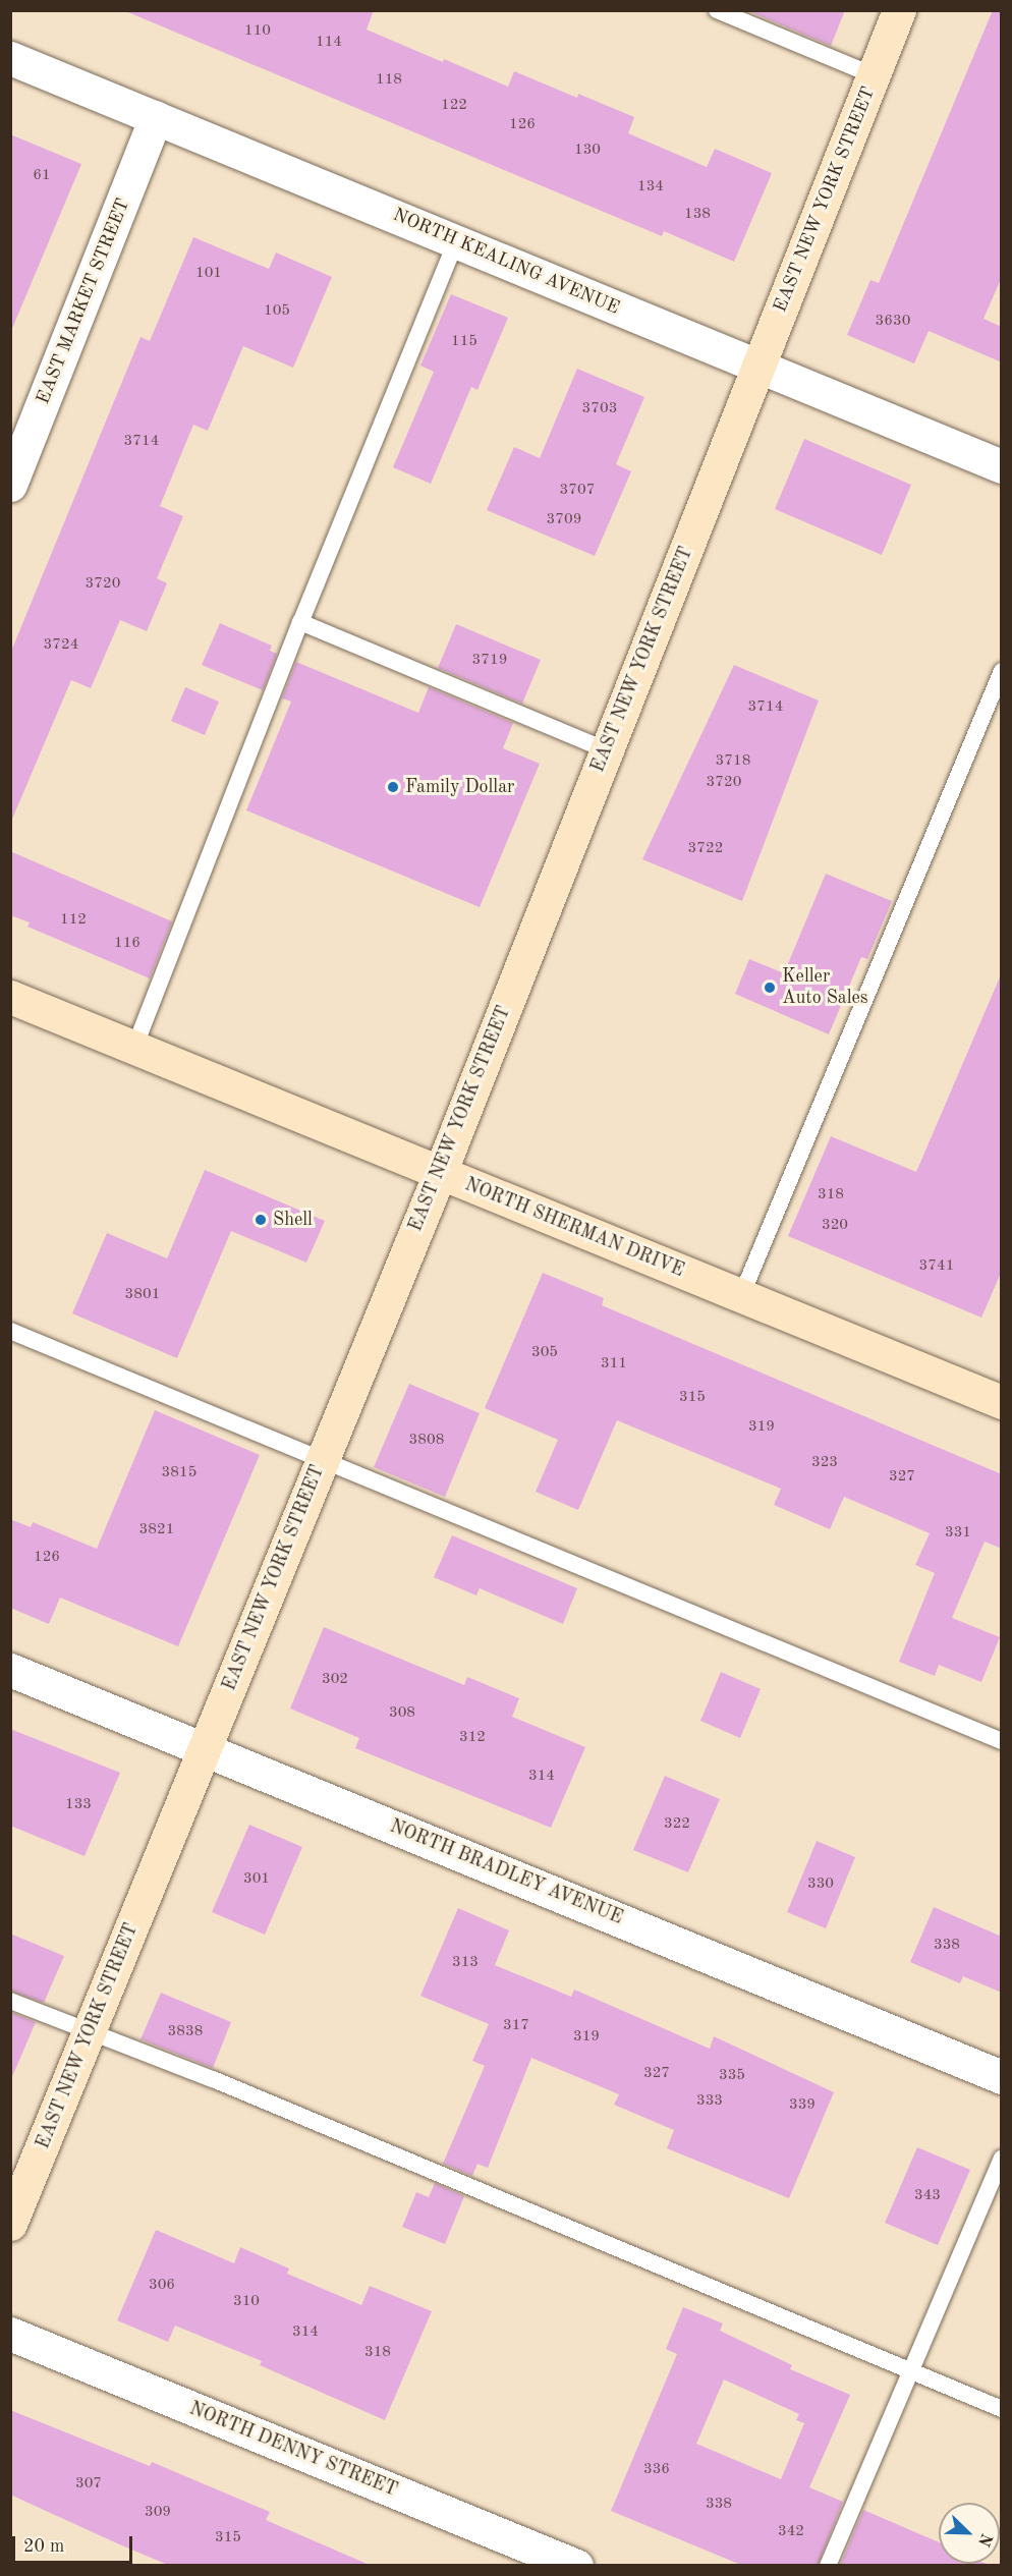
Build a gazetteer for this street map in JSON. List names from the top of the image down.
{
  "streets": {
    "main road": ["EAST NEW YORK STREET", "NORTH SHERMAN DRIVE"],
    "street": [
      "NORTH KEALING AVENUE",
      "EAST MARKET STREET",
      "NORTH BRADLEY AVENUE",
      "NORTH DENNY STREET"
    ]
  },
  "crossings": [
    ["EAST NEW YORK STREET", "NORTH KEALING AVENUE"],
    ["EAST NEW YORK STREET", "NORTH SHERMAN DRIVE"],
    ["EAST NEW YORK STREET", "NORTH BRADLEY AVENUE"],
    ["NORTH KEALING AVENUE", "EAST MARKET STREET"]
  ],
  "places": ["Family Dollar", "Keller Auto Sales", "Shell"],
  "house_numbers": [
    "110",
    "114",
    "118",
    "122",
    "126",
    "130",
    "61",
    "134",
    "138",
    "101",
    "105",
    "3630",
    "115",
    "3703",
    "3714",
    "3707",
    "3709",
    "3720",
    "3724",
    "3719",
    "3714",
    "3718",
    "3720",
    "3722",
    "112",
    "116",
    "318",
    "320",
    "3741",
    "3801",
    "305",
    "311",
    "315",
    "319",
    "3808",
    "323",
    "3815",
    "327",
    "3821",
    "331",
    "126",
    "302",
    "308",
    "312",
    "314",
    "133",
    "322",
    "301",
    "330",
    "338",
    "313",
    "317",
    "3838",
    "319",
    "327",
    "335",
    "333",
    "339",
    "343",
    "306",
    "310",
    "314",
    "318",
    "336",
    "307",
    "338",
    "309",
    "342",
    "315"
  ],
  "scale_bar": "20 m",
  "north": "bottom right"
}
